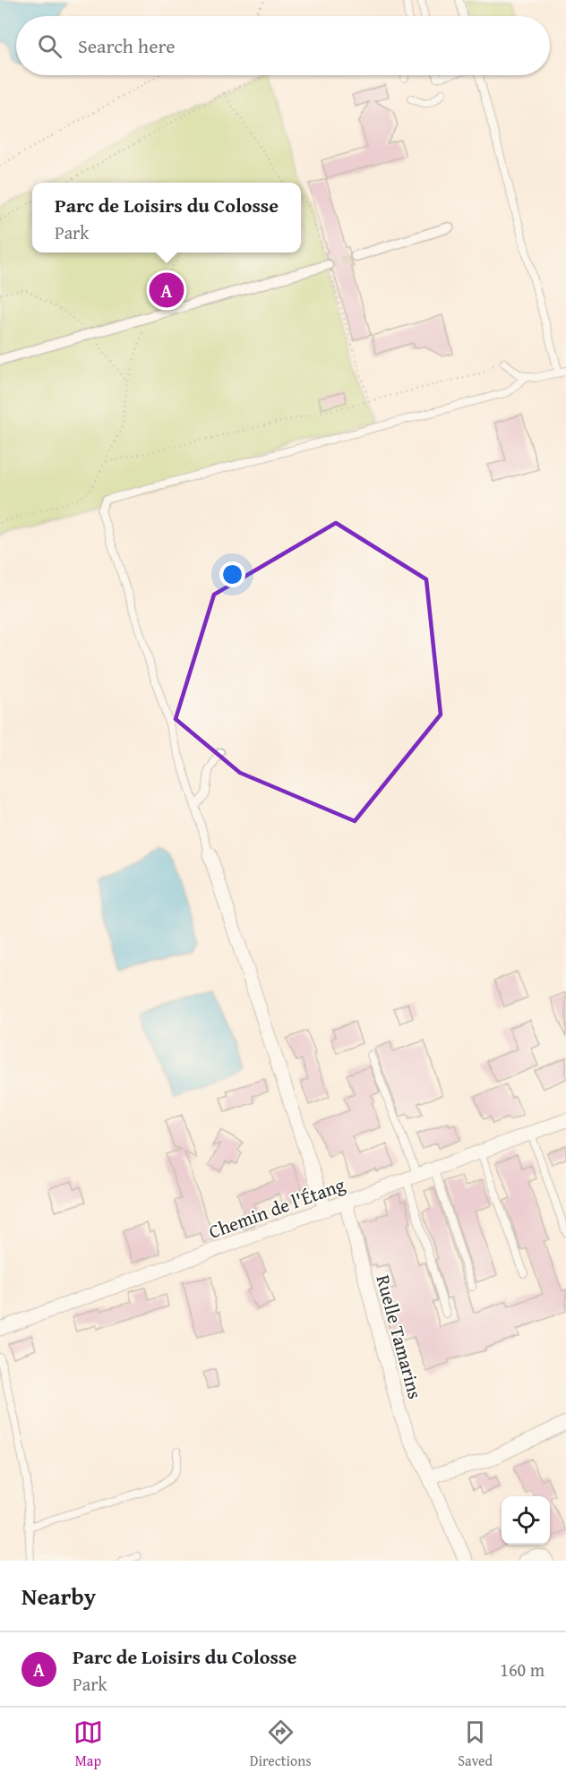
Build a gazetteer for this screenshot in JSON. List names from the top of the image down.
{
  "streets": {
    "street": ["Chemin de l'Étang", "Ruelle Tamarins"]
  },
  "crossings": [
    ["Chemin de l'Étang", "Ruelle Tamarins"]
  ],
  "page": {
    "search": "Search here",
    "popup": ["Parc de Loisirs du Colosse", "Park"],
    "pins": "A",
    "heading": "Nearby",
    "list": [
      {
        "mark": "A",
        "name": "Parc de Loisirs du Colosse",
        "note": "Park",
        "value": "160 m"
      }
    ],
    "nav": ["Map", "Directions", "Saved"]
  }
}
